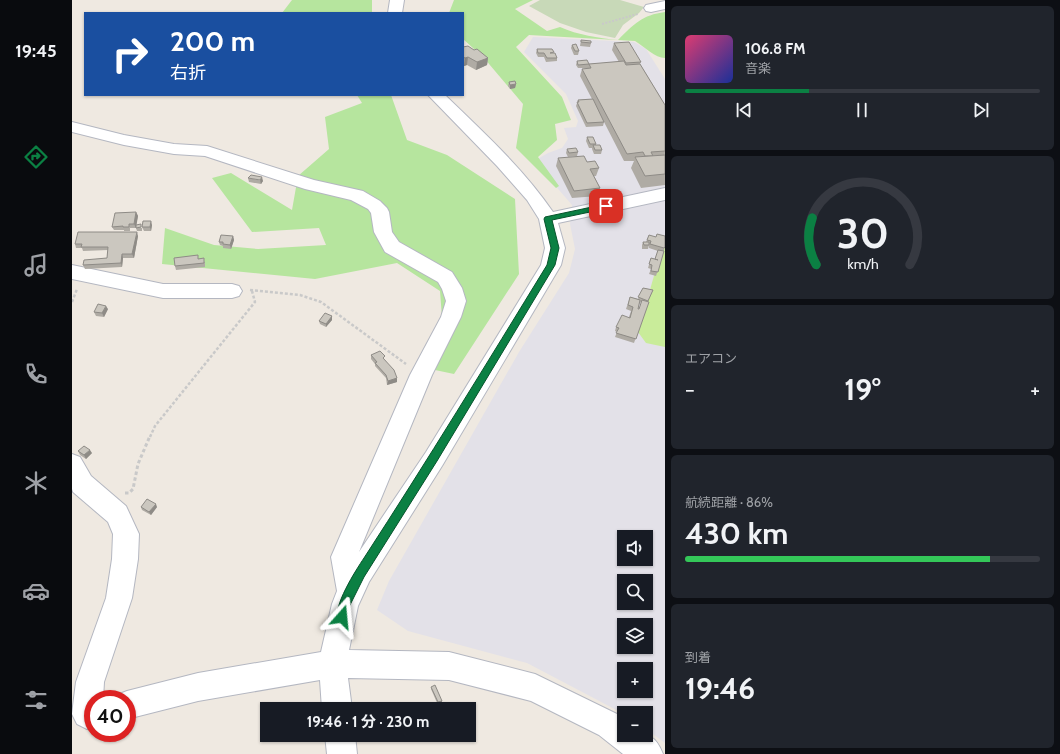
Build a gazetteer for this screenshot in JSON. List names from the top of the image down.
{
  "page": {
    "tabs": "19:45",
    "turn": ["200 m", "右折"],
    "song": ["106.8 FM", "音楽"],
    "tile": [
      "エアコン",
      ["航続距離 · 86%", "430 km"],
      ["到着", "19:46"]
    ],
    "heat": ["−", "19°", "+"],
    "map_buttons": ["+", "−"],
    "limit": "40",
    "trip": "19:46 · 1 分 · 230 m",
    "gauge": ["30", "km/h"]
  }
}
